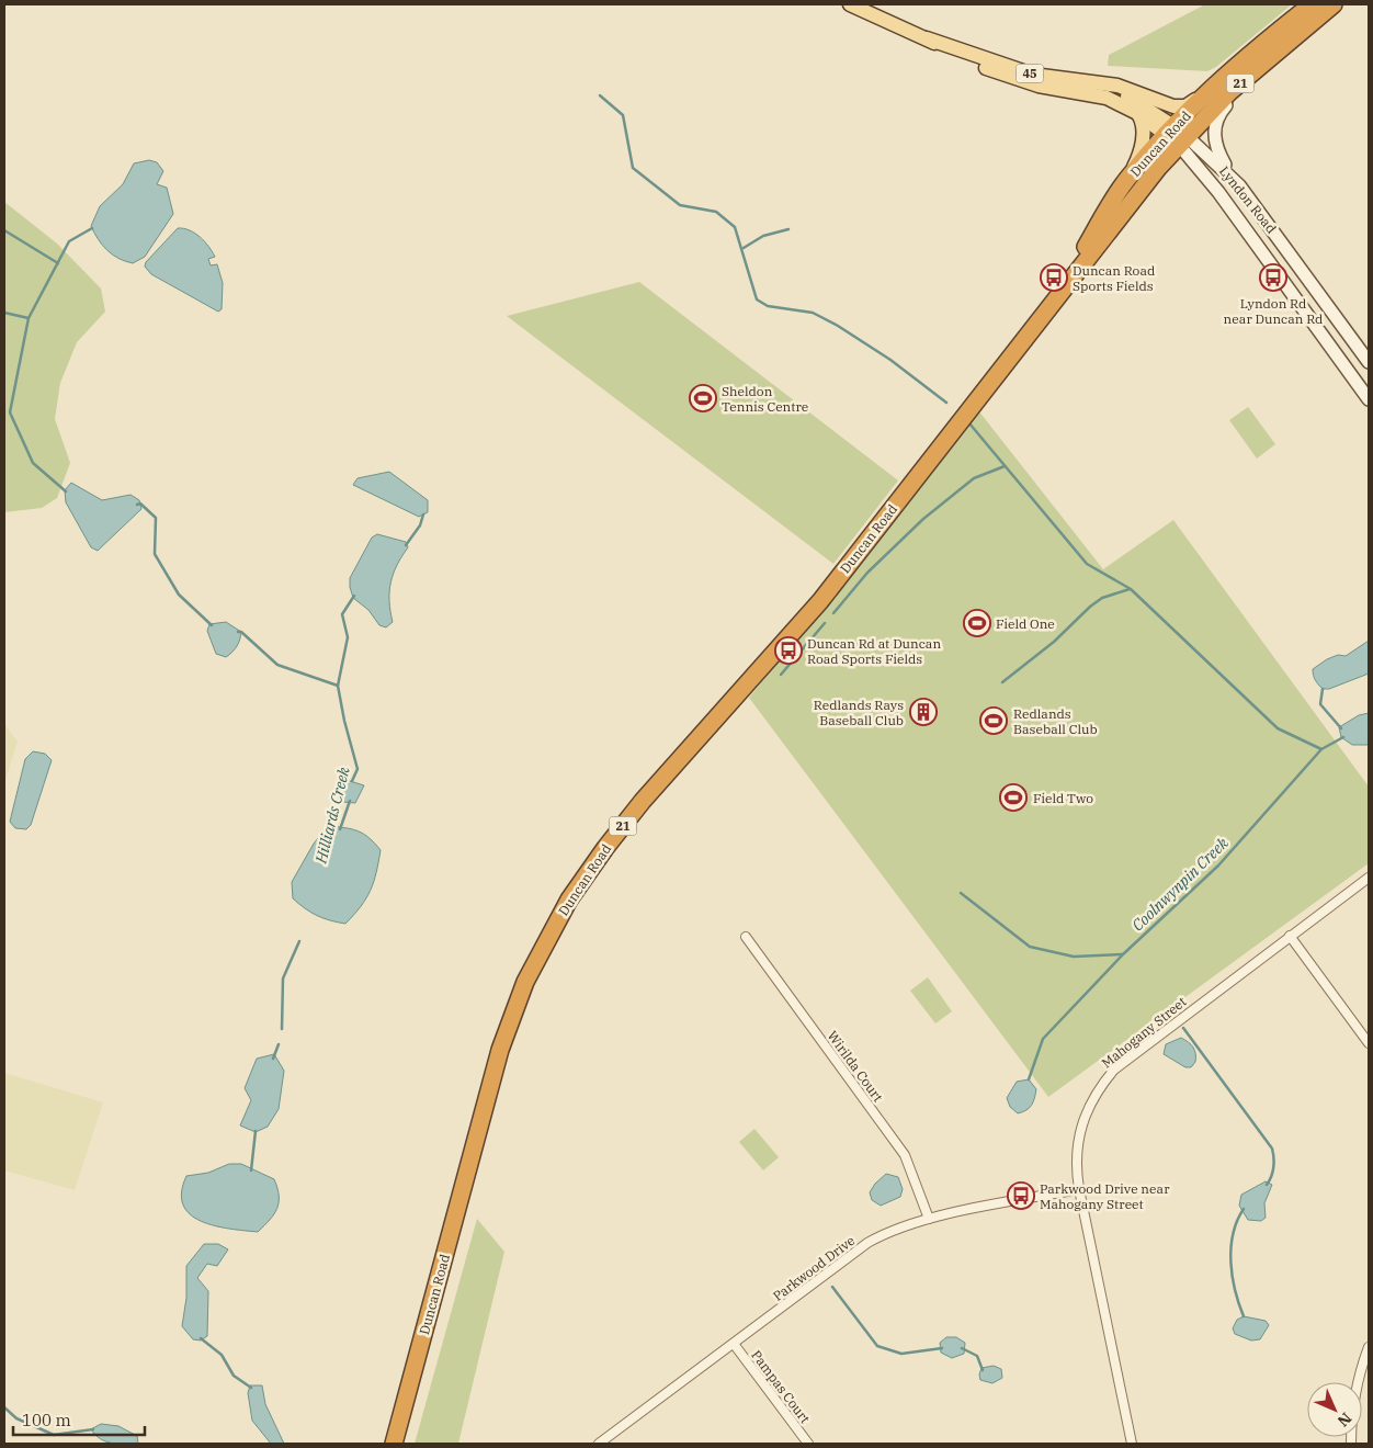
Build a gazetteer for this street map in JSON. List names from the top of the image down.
{
  "streets": {
    "highway": ["21", "Duncan Road"],
    "main road": ["45", "Lyndon Road"],
    "street": [
      "Mahogany Street",
      "Wirilda Court",
      "Parkwood Drive",
      "Pampas Court"
    ]
  },
  "crossings": [
    ["45", "21"],
    ["45", "Duncan Road"],
    ["45", "Lyndon Road"],
    ["21", "Duncan Road"],
    ["21", "Lyndon Road"],
    ["Duncan Road", "Lyndon Road"],
    ["Mahogany Street", "Parkwood Drive"],
    ["Wirilda Court", "Parkwood Drive"],
    ["Parkwood Drive", "Pampas Court"]
  ],
  "water": ["Hilliards Creek", "Coolnwynpin Creek"],
  "places": {
    "bus stop": [
      "Duncan Road Sports Fields",
      "Lyndon Rd near Duncan Rd",
      "Duncan Rd at Duncan Road Sports Fields",
      "Parkwood Drive near Mahogany Street"
    ],
    "sports": [
      "Sheldon Tennis Centre",
      "Field One",
      "Redlands Baseball Club",
      "Field Two"
    ],
    "building": ["Redlands Rays Baseball Club"]
  },
  "scale_bar": "100 m",
  "north": "bottom right"
}
